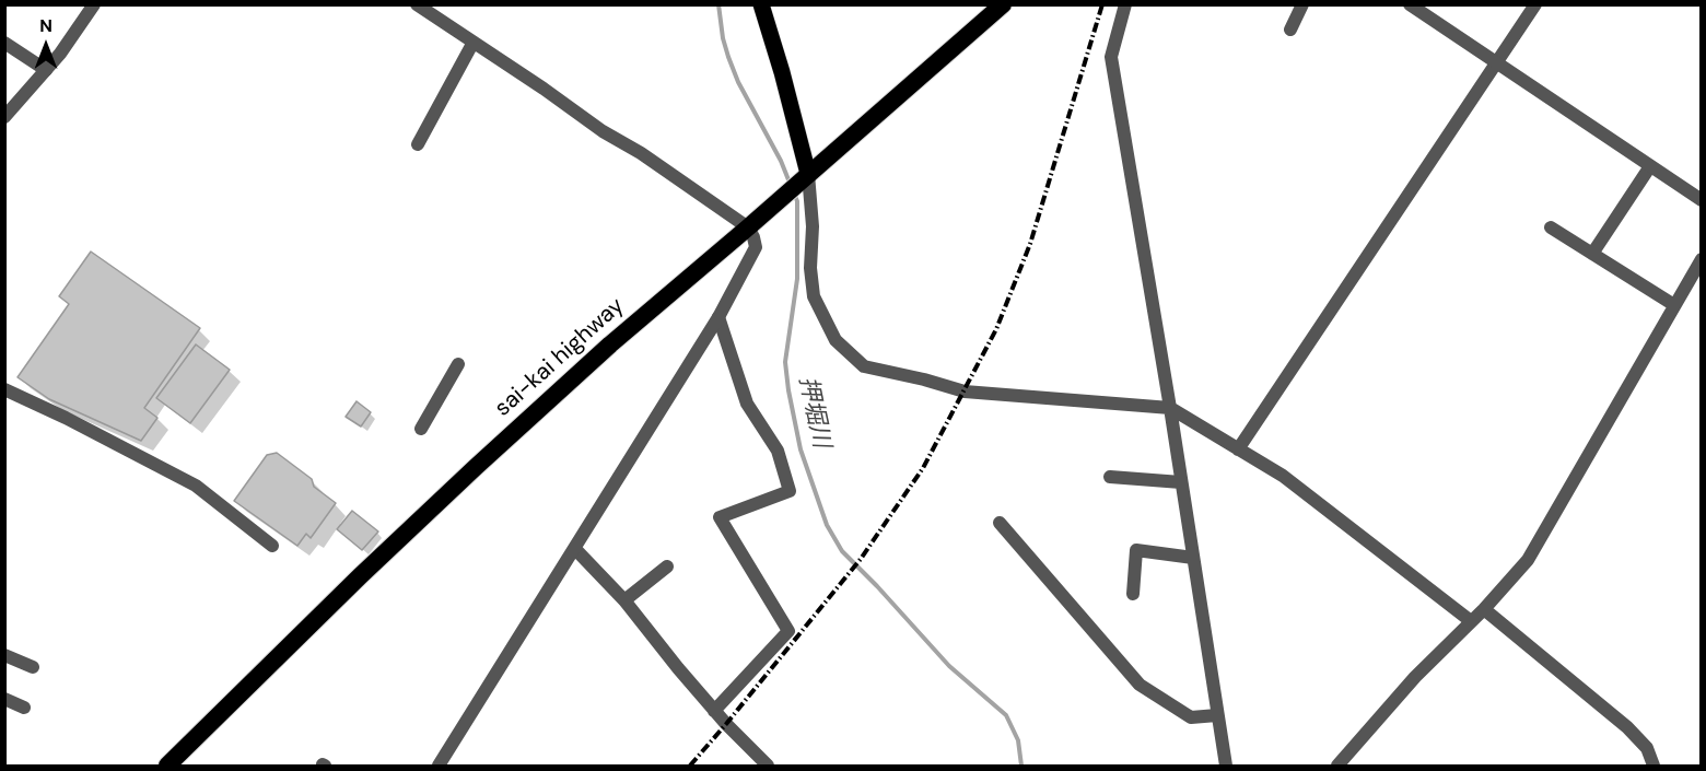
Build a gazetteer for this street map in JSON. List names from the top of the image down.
{
  "streets": {
    "highway": ["sai-kai highway"]
  },
  "water": ["押堀川"],
  "north": "top"
}
